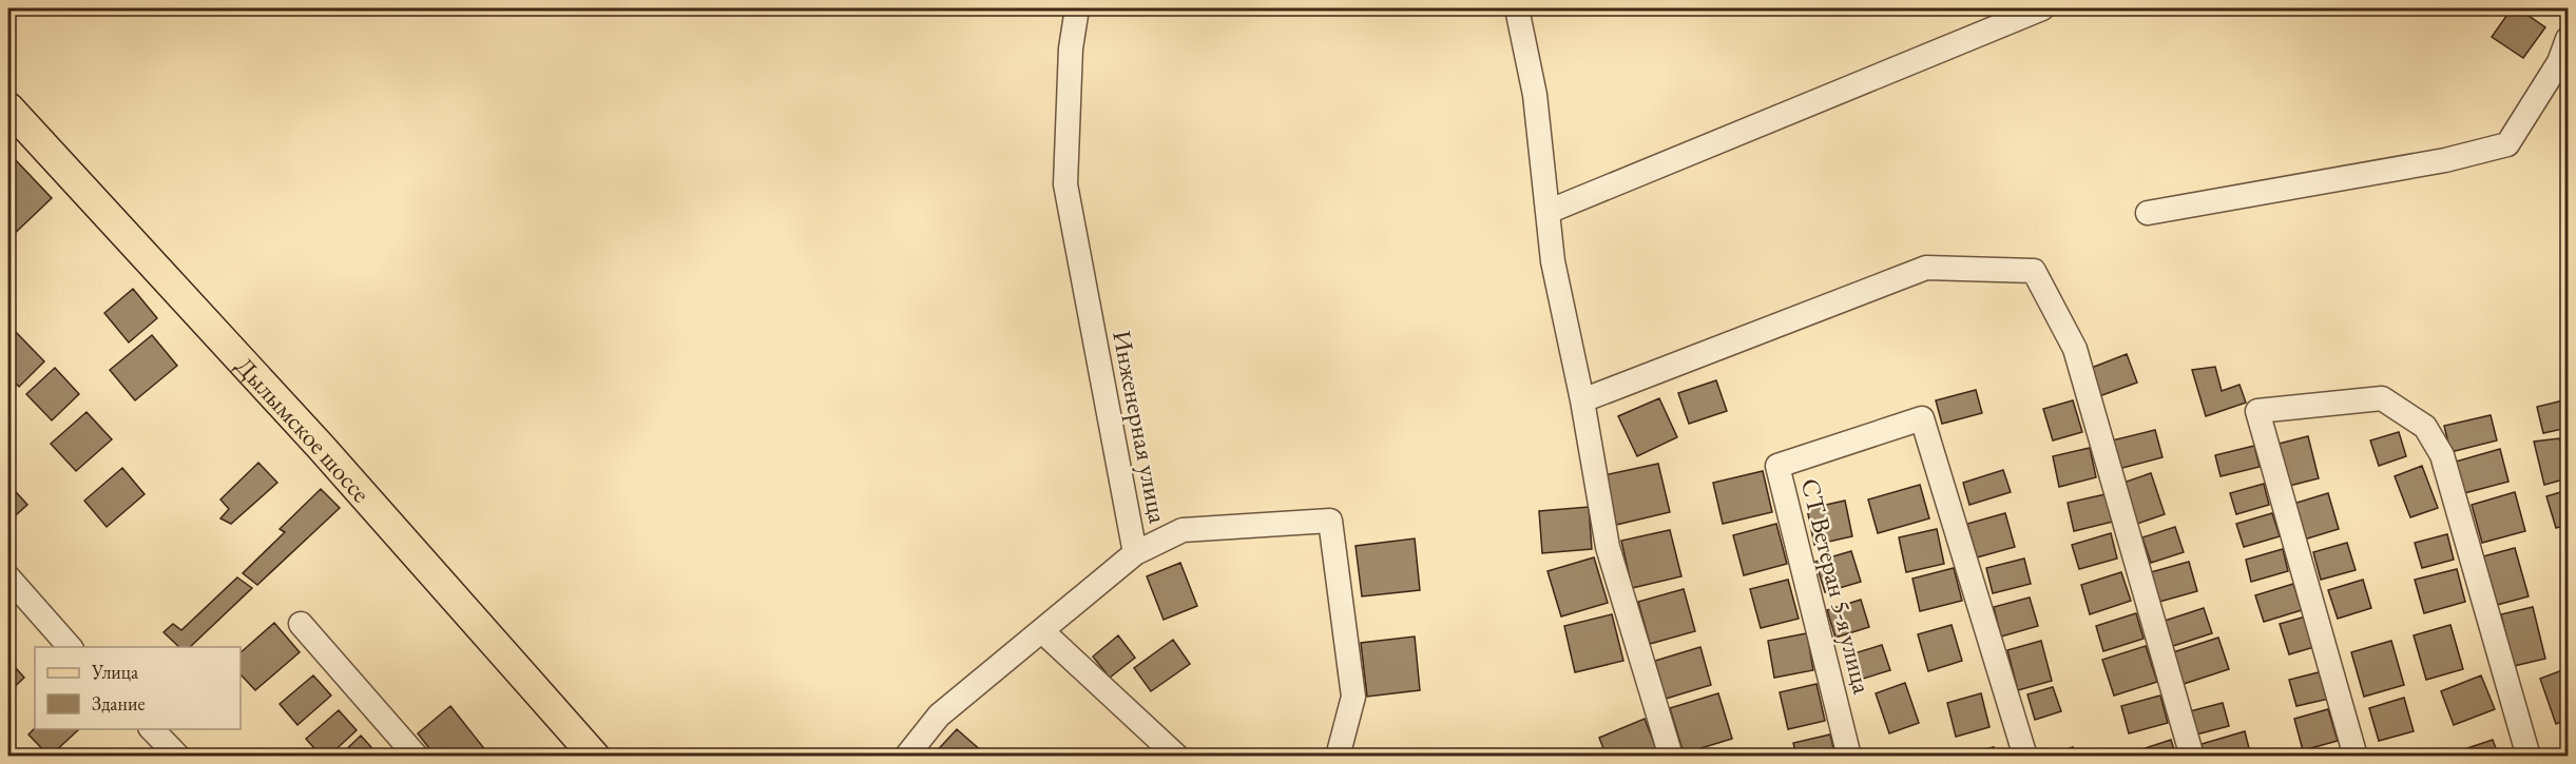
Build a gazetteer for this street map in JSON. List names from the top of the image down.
{
  "streets": {
    "main road": ["Дылымское шоссе"],
    "street": ["Инженерная улица", "СТ Ветеран 5-я улица"]
  },
  "legend": ["Улица", "Здание"]
}
